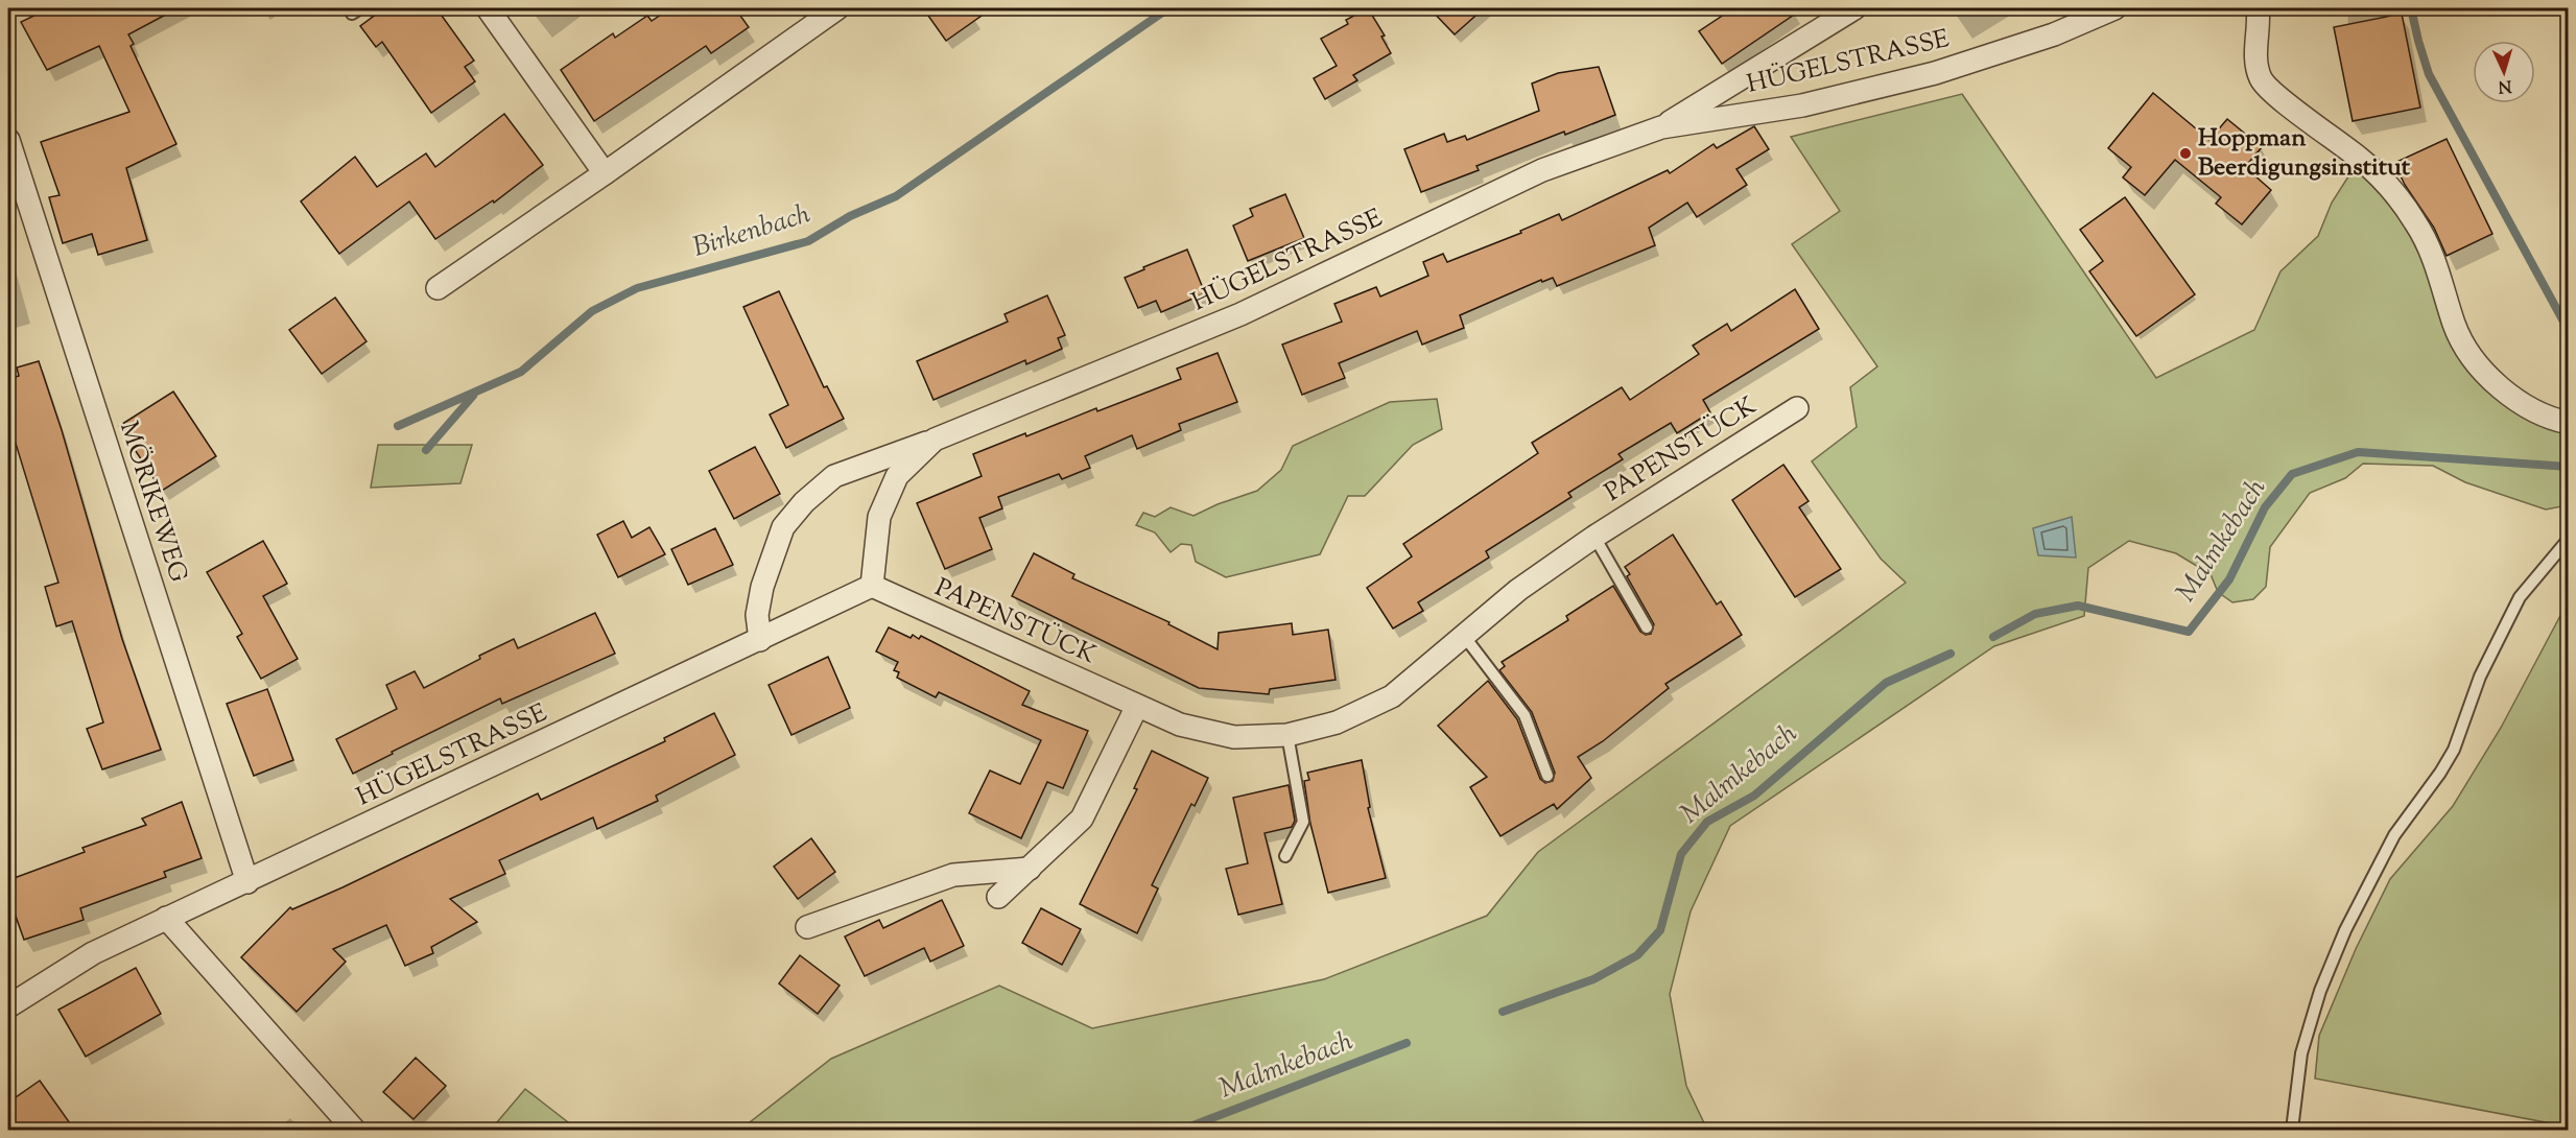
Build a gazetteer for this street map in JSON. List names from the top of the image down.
{
  "streets": {
    "street": ["HÜGELSTRASSE", "PAPENSTÜCK", "MÖRIKEWEG"]
  },
  "crossings": [
    ["HÜGELSTRASSE", "PAPENSTÜCK"],
    ["HÜGELSTRASSE", "MÖRIKEWEG"]
  ],
  "water": ["Birkenbach", "Malmkebach"],
  "places": ["Hoppman Beerdigungsinstitut"],
  "north": "bottom"
}
